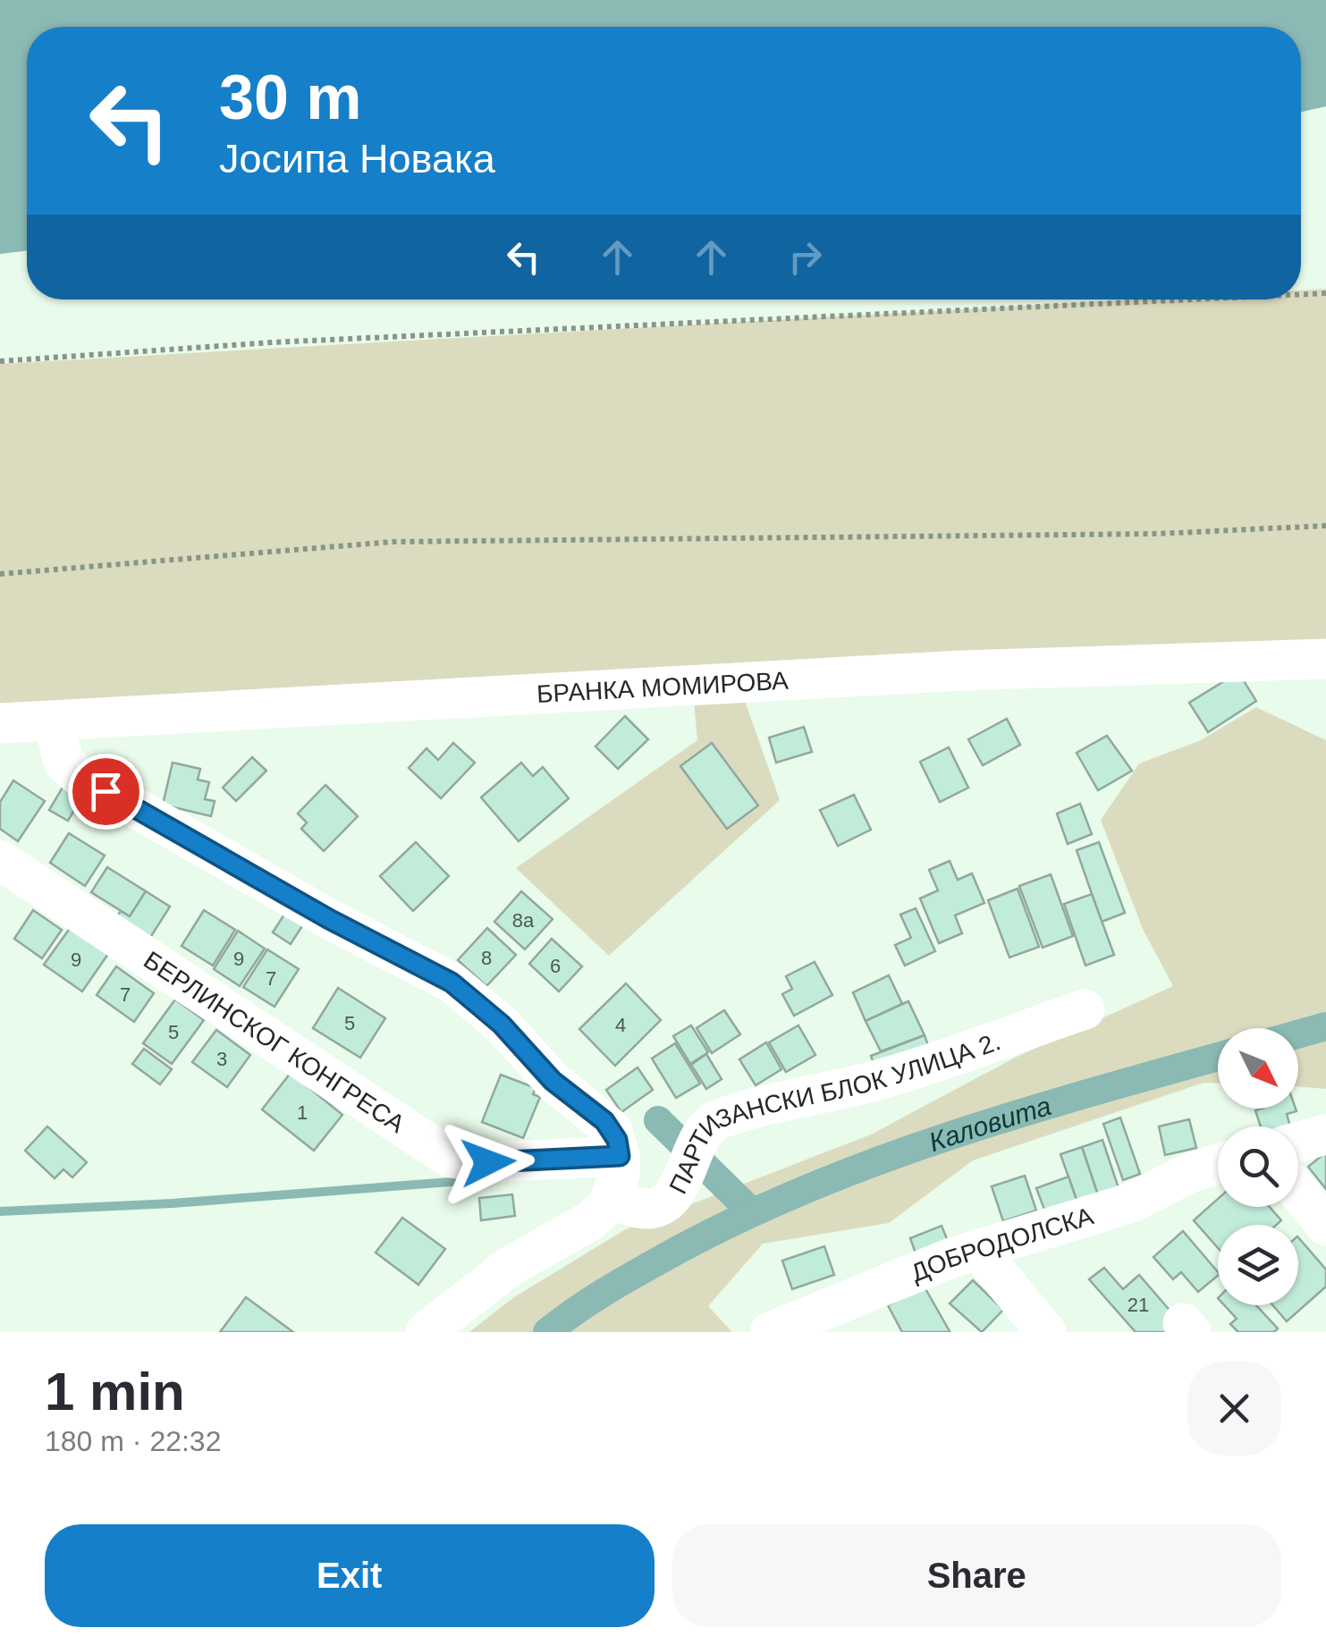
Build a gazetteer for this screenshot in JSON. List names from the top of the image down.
{
  "streets": {
    "street": [
      "БРАНКА МОМИРОВА",
      "БЕРЛИНСКОГ КОНГРЕСА",
      "ПАРТИЗАНСКИ БЛОК УЛИЦА 2.",
      "ДОБРОДОЛСКА"
    ]
  },
  "water": ["Каловита"],
  "house_numbers": [
    "8a",
    "8",
    "9",
    "9",
    "6",
    "7",
    "7",
    "5",
    "4",
    "5",
    "3",
    "1",
    "21"
  ],
  "north": "bottom right",
  "page": {
    "turn": ["30 m", "Јосипа Новака"],
    "heading": ["1 min", "180 m · 22:32"],
    "buttons": ["Exit", "Share"]
  }
}
